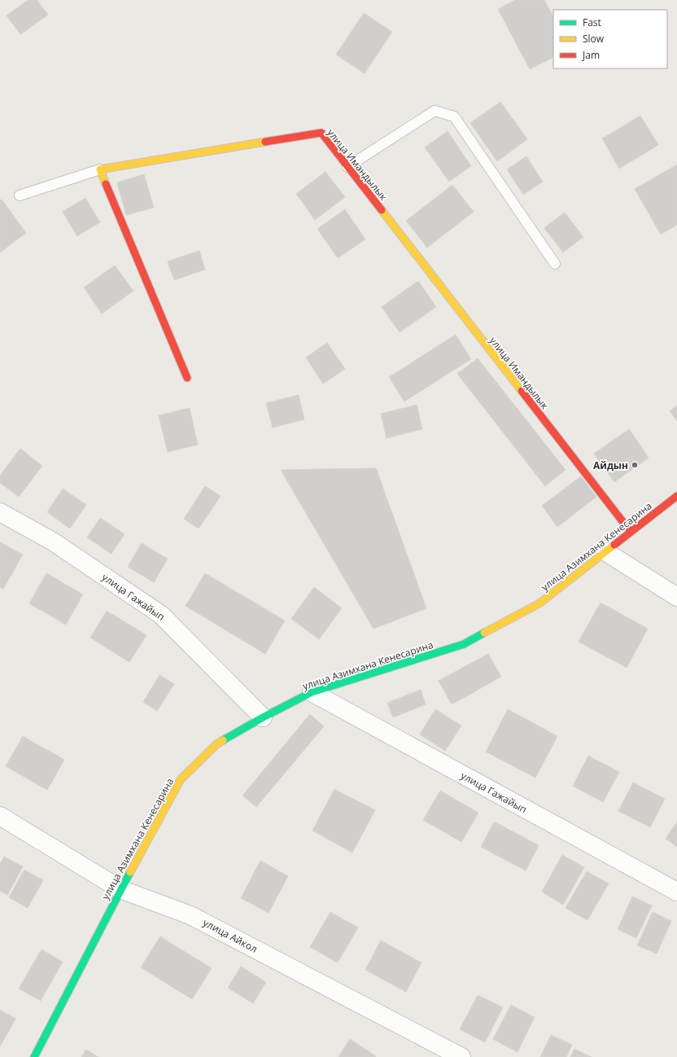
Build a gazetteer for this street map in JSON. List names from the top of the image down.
{
  "streets": {
    "street": [
      "улица Имандылык",
      "улица Азимхана Кенесарина",
      "улица Гажайып",
      "улица Айкол"
    ]
  },
  "crossings": [
    ["улица Имандылык", "улица Азимхана Кенесарина"],
    ["улица Азимхана Кенесарина", "улица Гажайып"],
    ["улица Азимхана Кенесарина", "улица Айкол"]
  ],
  "places": ["Айдын"],
  "legend": ["Fast", "Slow", "Jam"]
}
